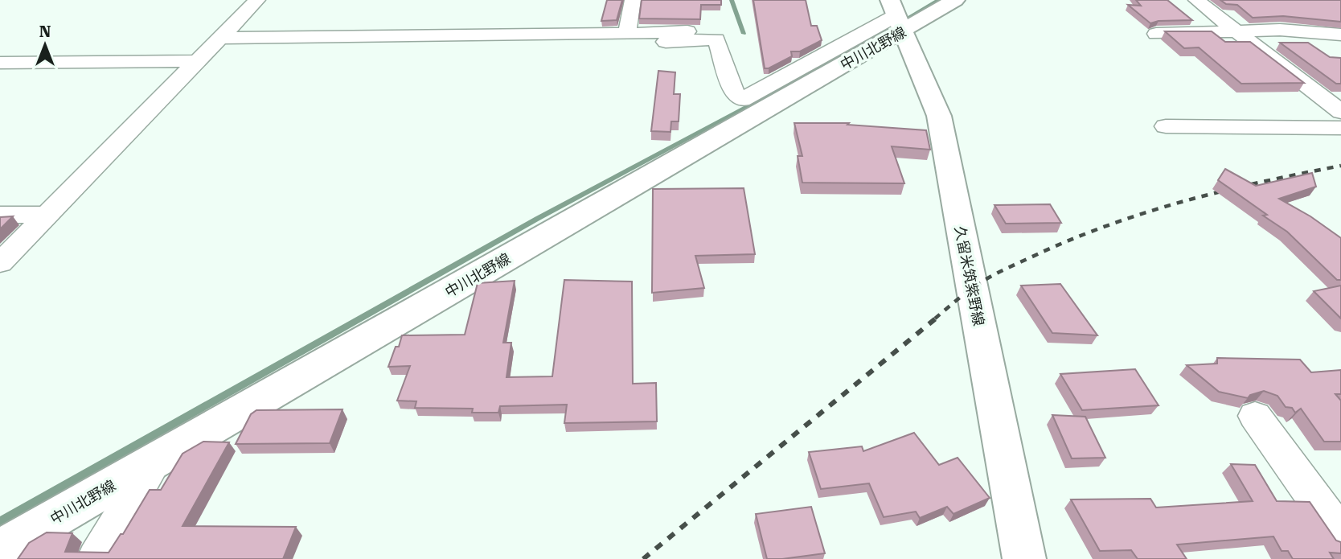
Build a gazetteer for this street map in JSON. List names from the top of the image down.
{
  "streets": {
    "main road": ["中川北野線", "久留米筑紫野線"]
  },
  "crossings": [
    ["中川北野線", "久留米筑紫野線"]
  ],
  "north": "top"
}
